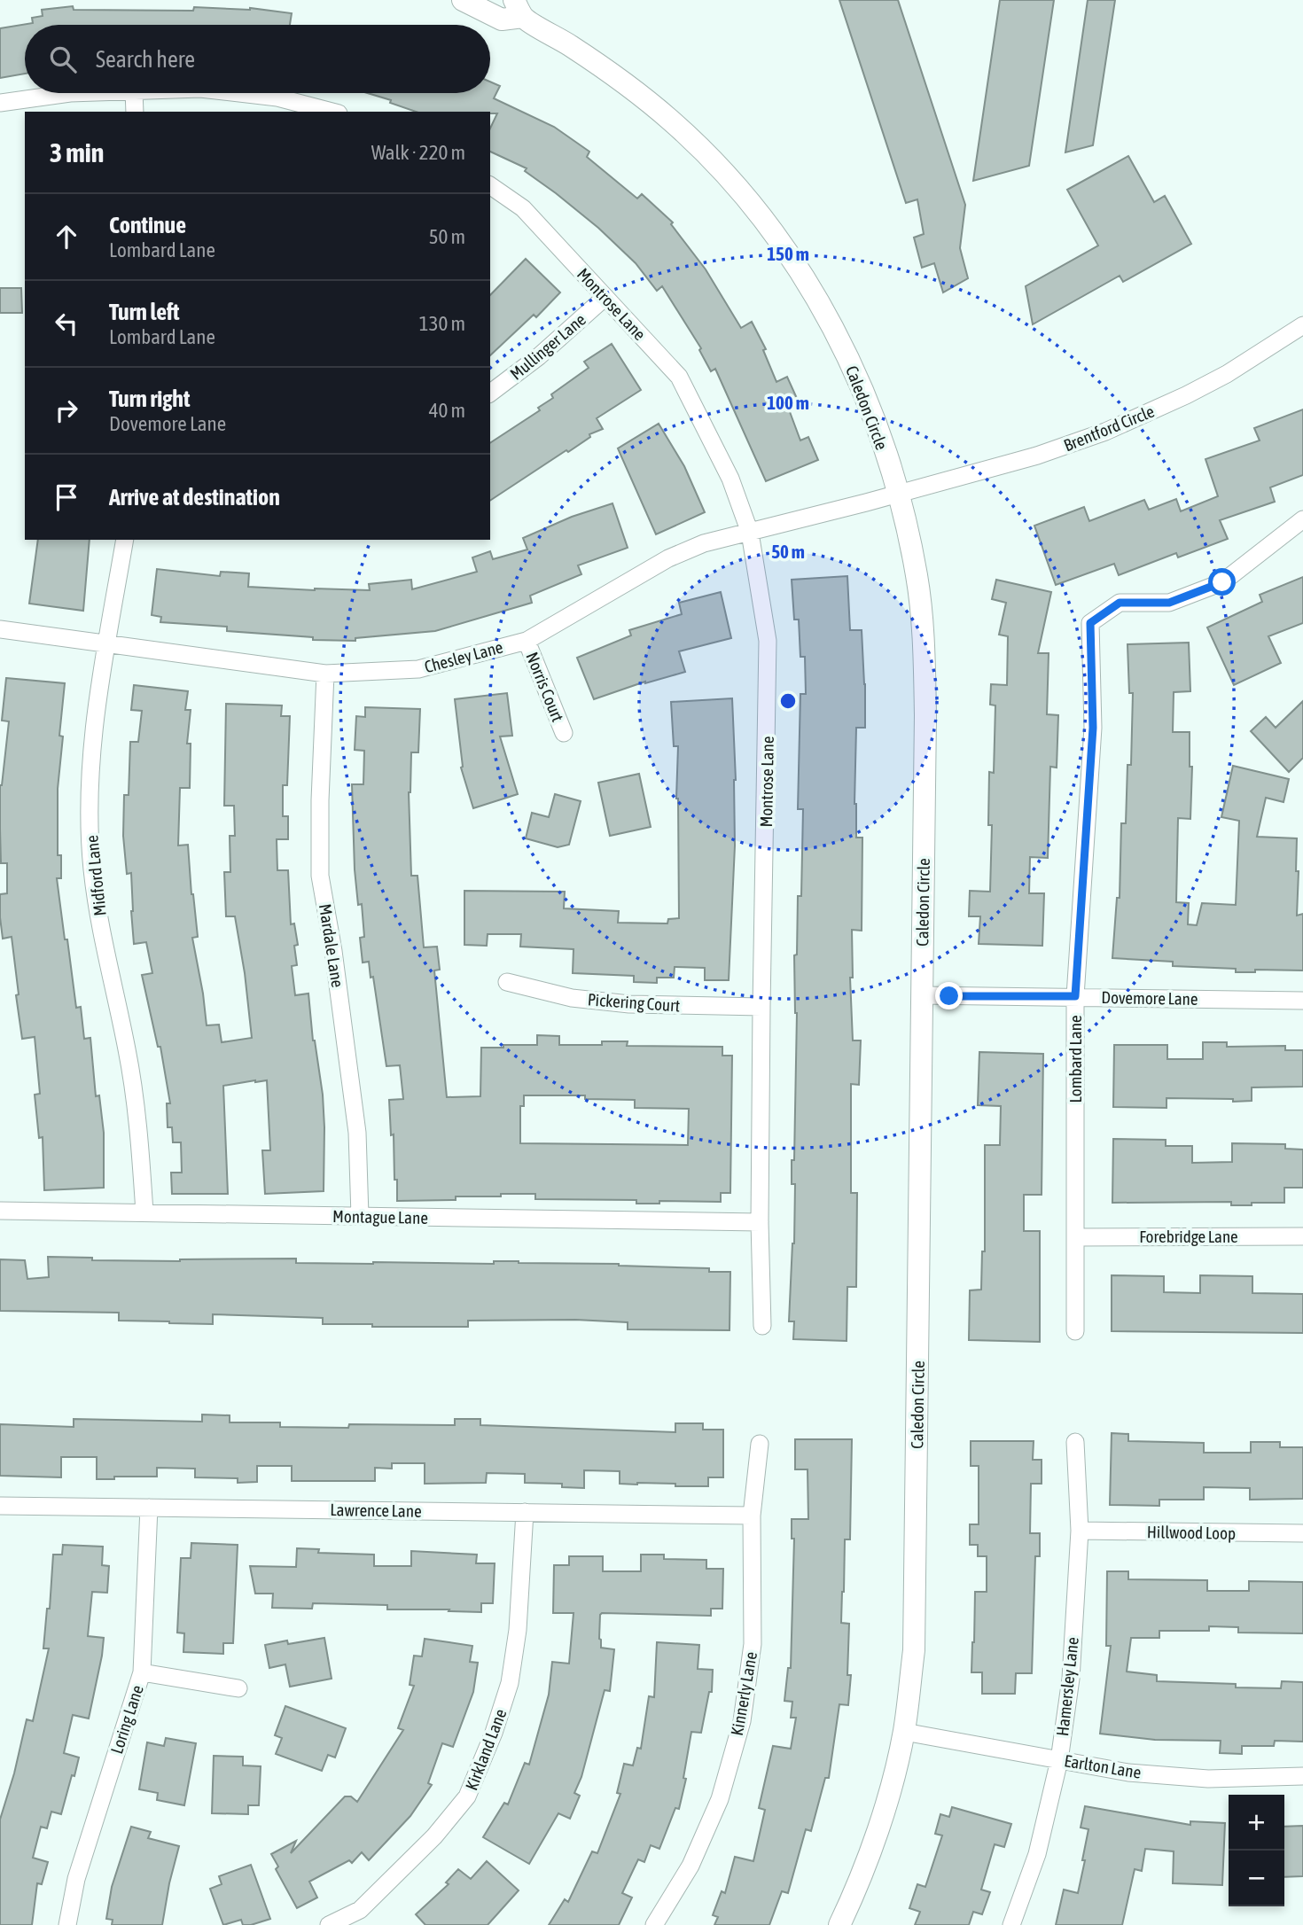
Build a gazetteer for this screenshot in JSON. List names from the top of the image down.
{
  "streets": {
    "street": [
      "Montrose Lane",
      "Mullinger Lane",
      "Caledon Circle",
      "Brentford Circle",
      "Chesley Lane",
      "Norris Court",
      "Midford Lane",
      "Mardale Lane",
      "Dovemore Lane",
      "Pickering Court",
      "Lombard Lane",
      "Montague Lane",
      "Forebridge Lane",
      "Lawrence Lane",
      "Hillwood Loop",
      "Hamersley Lane",
      "Kinnerly Lane",
      "Loring Lane",
      "Kirkland Lane",
      "Earlton Lane"
    ]
  },
  "crossings": [
    ["Montrose Lane", "Mullinger Lane"],
    ["Montrose Lane", "Chesley Lane"],
    ["Montrose Lane", "Pickering Court"],
    ["Montrose Lane", "Montague Lane"],
    ["Caledon Circle", "Brentford Circle"],
    ["Caledon Circle", "Chesley Lane"],
    ["Caledon Circle", "Dovemore Lane"],
    ["Caledon Circle", "Earlton Lane"],
    ["Brentford Circle", "Chesley Lane"],
    ["Chesley Lane", "Norris Court"],
    ["Chesley Lane", "Midford Lane"],
    ["Chesley Lane", "Mardale Lane"],
    ["Midford Lane", "Montague Lane"],
    ["Mardale Lane", "Montague Lane"],
    ["Dovemore Lane", "Lombard Lane"],
    ["Lombard Lane", "Forebridge Lane"],
    ["Lawrence Lane", "Kinnerly Lane"],
    ["Lawrence Lane", "Loring Lane"],
    ["Lawrence Lane", "Kirkland Lane"],
    ["Hillwood Loop", "Hamersley Lane"],
    ["Hamersley Lane", "Earlton Lane"]
  ],
  "page": {
    "search": "Search here",
    "heading": ["3 min", "Walk · 220 m"],
    "list": [
      ["Continue", "Lombard Lane", "50 m"],
      ["Turn left", "Lombard Lane", "130 m"],
      ["Turn right", "Dovemore Lane", "40 m"],
      "Arrive at destination"
    ],
    "map_buttons": ["+", "−"]
  },
  "rings": ["150 m", "100 m", "50 m"]
}
